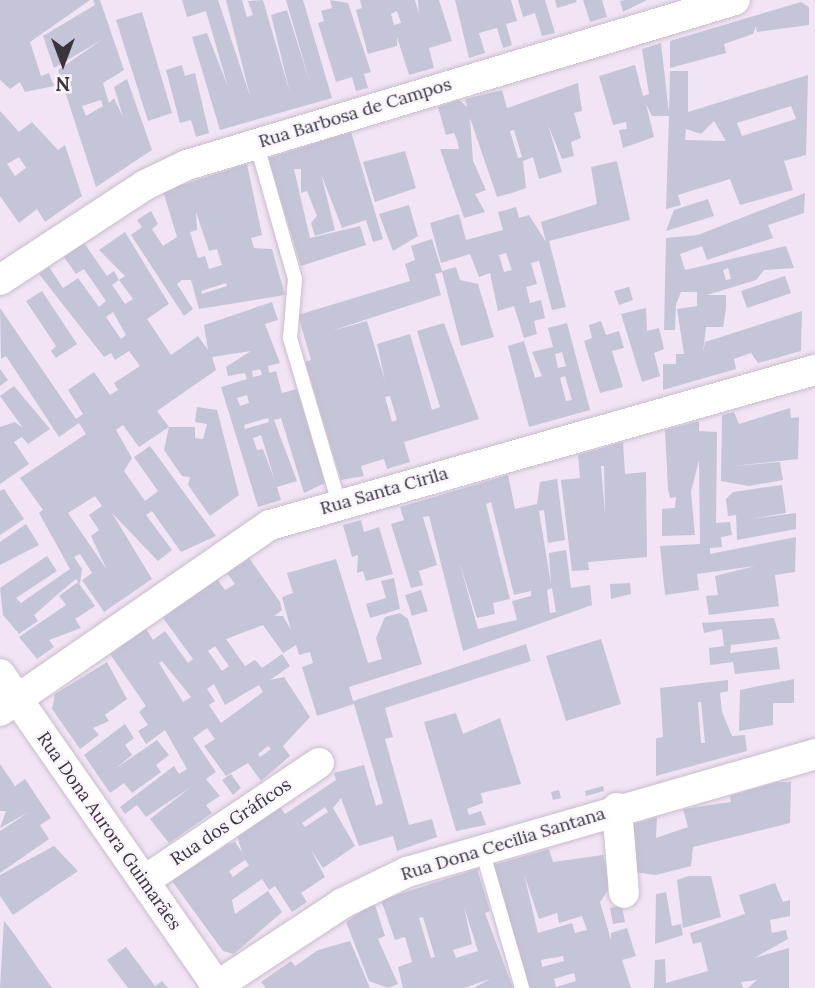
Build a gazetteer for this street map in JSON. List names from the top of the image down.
{
  "streets": {
    "street": [
      "Rua Barbosa de Campos",
      "Rua Santa Cirila",
      "Rua dos Gráficos",
      "Rua Dona Aurora Guimarães",
      "Rua Dona Cecilia Santana"
    ]
  },
  "crossings": [
    ["Rua Santa Cirila", "Rua Dona Aurora Guimarães"],
    ["Rua dos Gráficos", "Rua Dona Aurora Guimarães"],
    ["Rua Dona Aurora Guimarães", "Rua Dona Cecilia Santana"]
  ],
  "north": "bottom"
}
